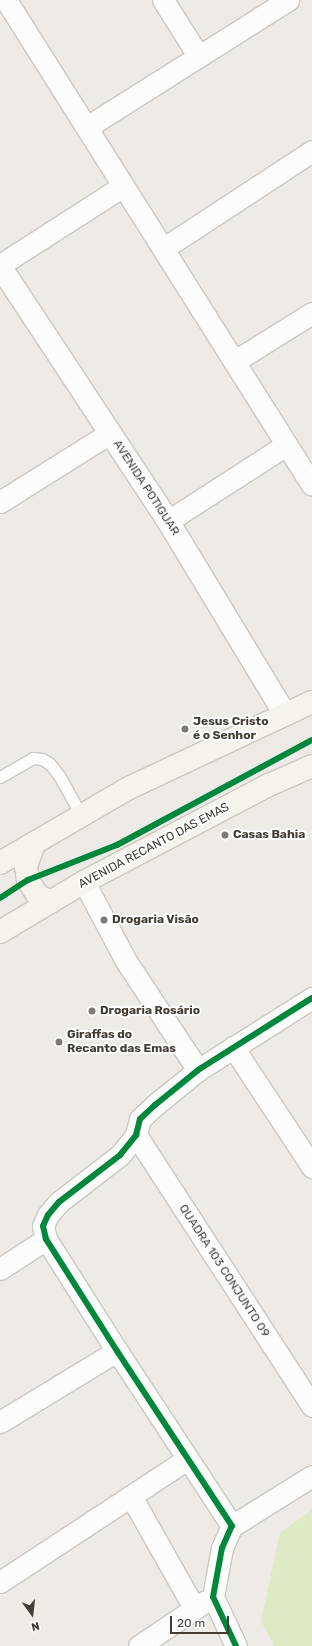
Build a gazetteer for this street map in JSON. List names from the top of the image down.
{
  "streets": {
    "main road": ["AVENIDA RECANTO DAS EMAS"],
    "street": ["AVENIDA POTIGUAR", "QUADRA 103 CONJUNTO 09"]
  },
  "places": [
    "Jesus Cristo é o Senhor",
    "Casas Bahia",
    "Drogaria Visão",
    "Drogaria Rosário",
    "Giraffas do Recanto das Emas"
  ],
  "scale_bar": "20 m",
  "north": "bottom"
}
